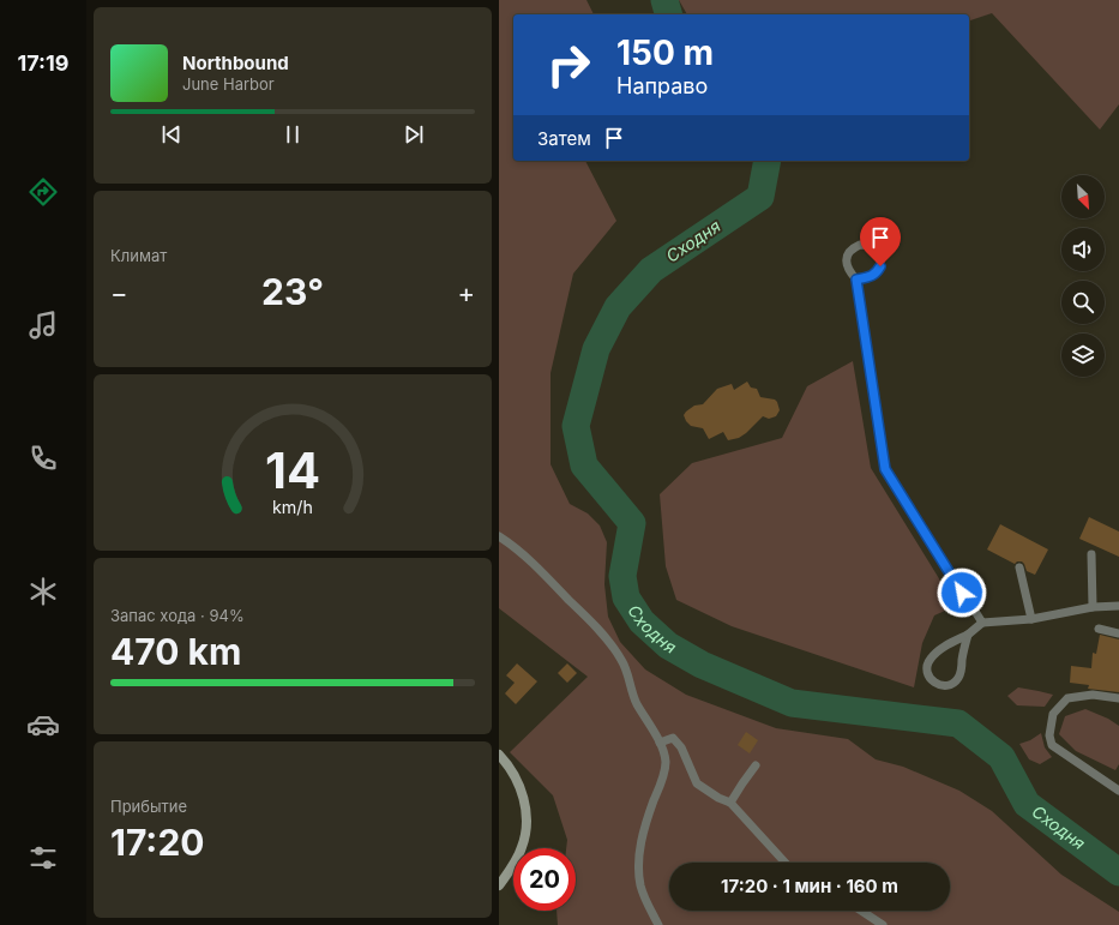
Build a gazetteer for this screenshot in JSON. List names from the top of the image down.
{
  "water": ["Сходня"],
  "north": "bottom right",
  "page": {
    "tabs": "17:19",
    "turn": ["150 m", "Направо"],
    "song": ["Northbound", "June Harbor"],
    "then": "Затем",
    "tile": [
      "Климат",
      ["Запас хода · 94%", "470 km"],
      ["Прибытие", "17:20"]
    ],
    "heat": ["−", "23°", "+"],
    "limit": "20",
    "trip": "17:20 · 1 мин · 160 m",
    "gauge": ["14", "km/h"]
  }
}
